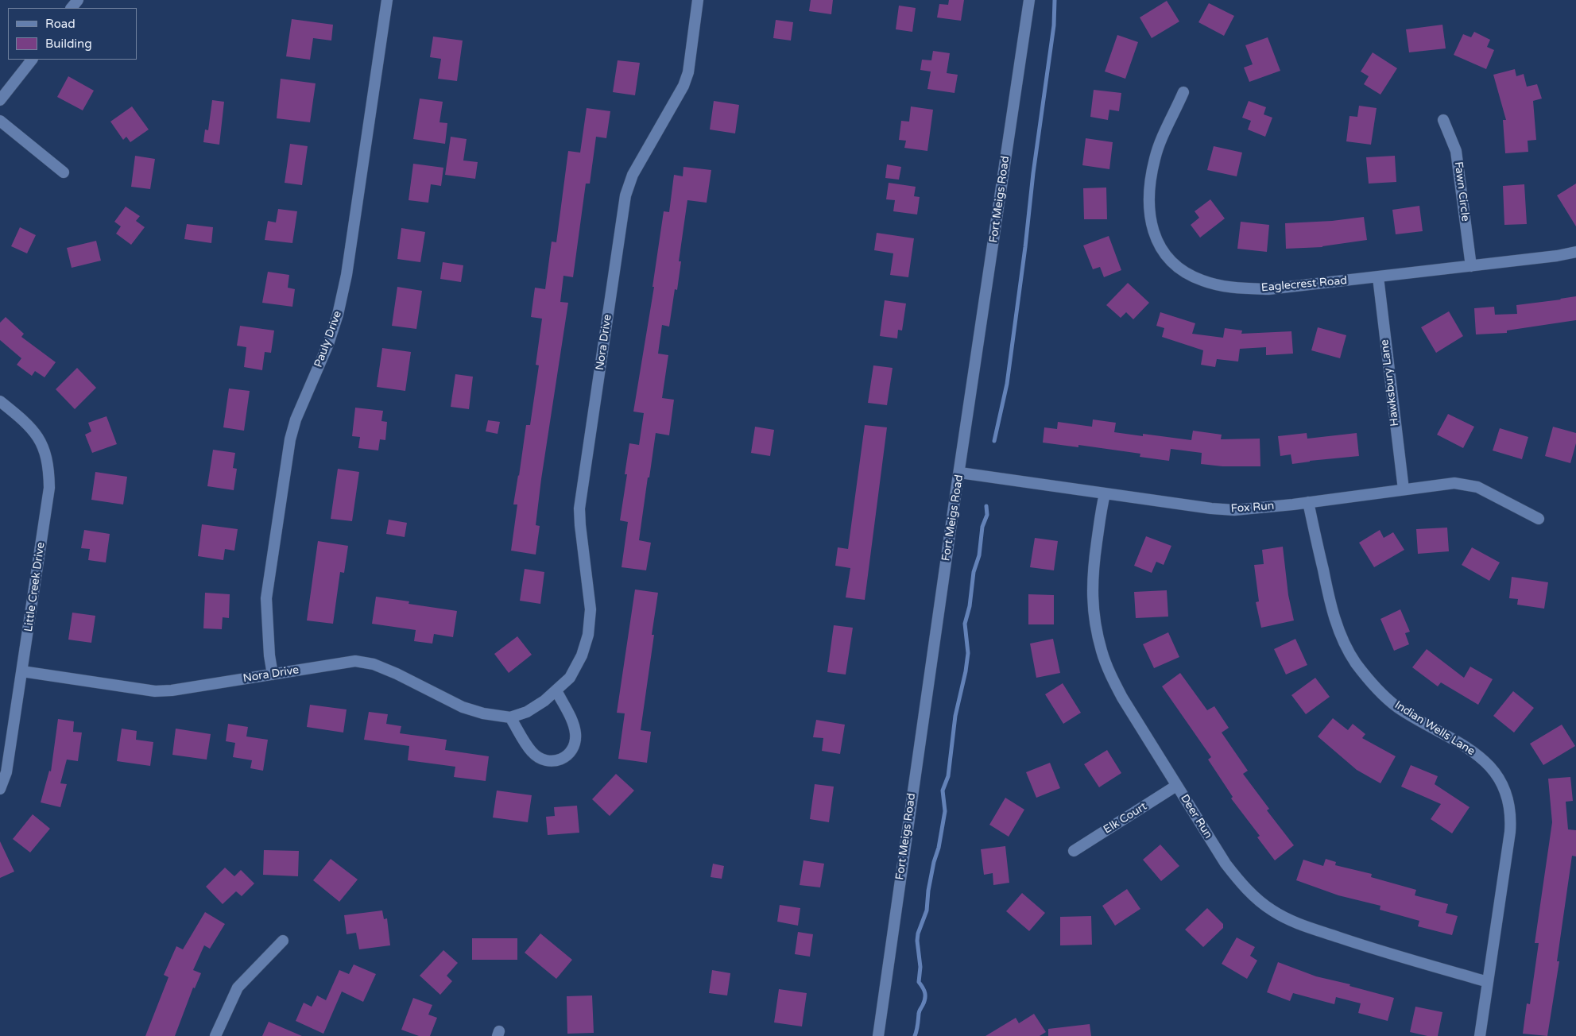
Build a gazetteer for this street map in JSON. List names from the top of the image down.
{
  "streets": {
    "street": [
      "Fawn Circle",
      "Fort Meigs Road",
      "Eaglecrest Road",
      "Pauly Drive",
      "Nora Drive",
      "Hawksbury Lane",
      "Fox Run",
      "Little Creek Drive",
      "Indian Wells Lane",
      "Deer Run",
      "Elk Court"
    ]
  },
  "crossings": [
    ["Fawn Circle", "Eaglecrest Road"],
    ["Fort Meigs Road", "Fox Run"],
    ["Eaglecrest Road", "Hawksbury Lane"],
    ["Pauly Drive", "Nora Drive"],
    ["Nora Drive", "Little Creek Drive"],
    ["Hawksbury Lane", "Fox Run"],
    ["Fox Run", "Indian Wells Lane"],
    ["Fox Run", "Deer Run"],
    ["Indian Wells Lane", "Deer Run"],
    ["Deer Run", "Elk Court"]
  ],
  "legend": ["Road", "Building"]
}
